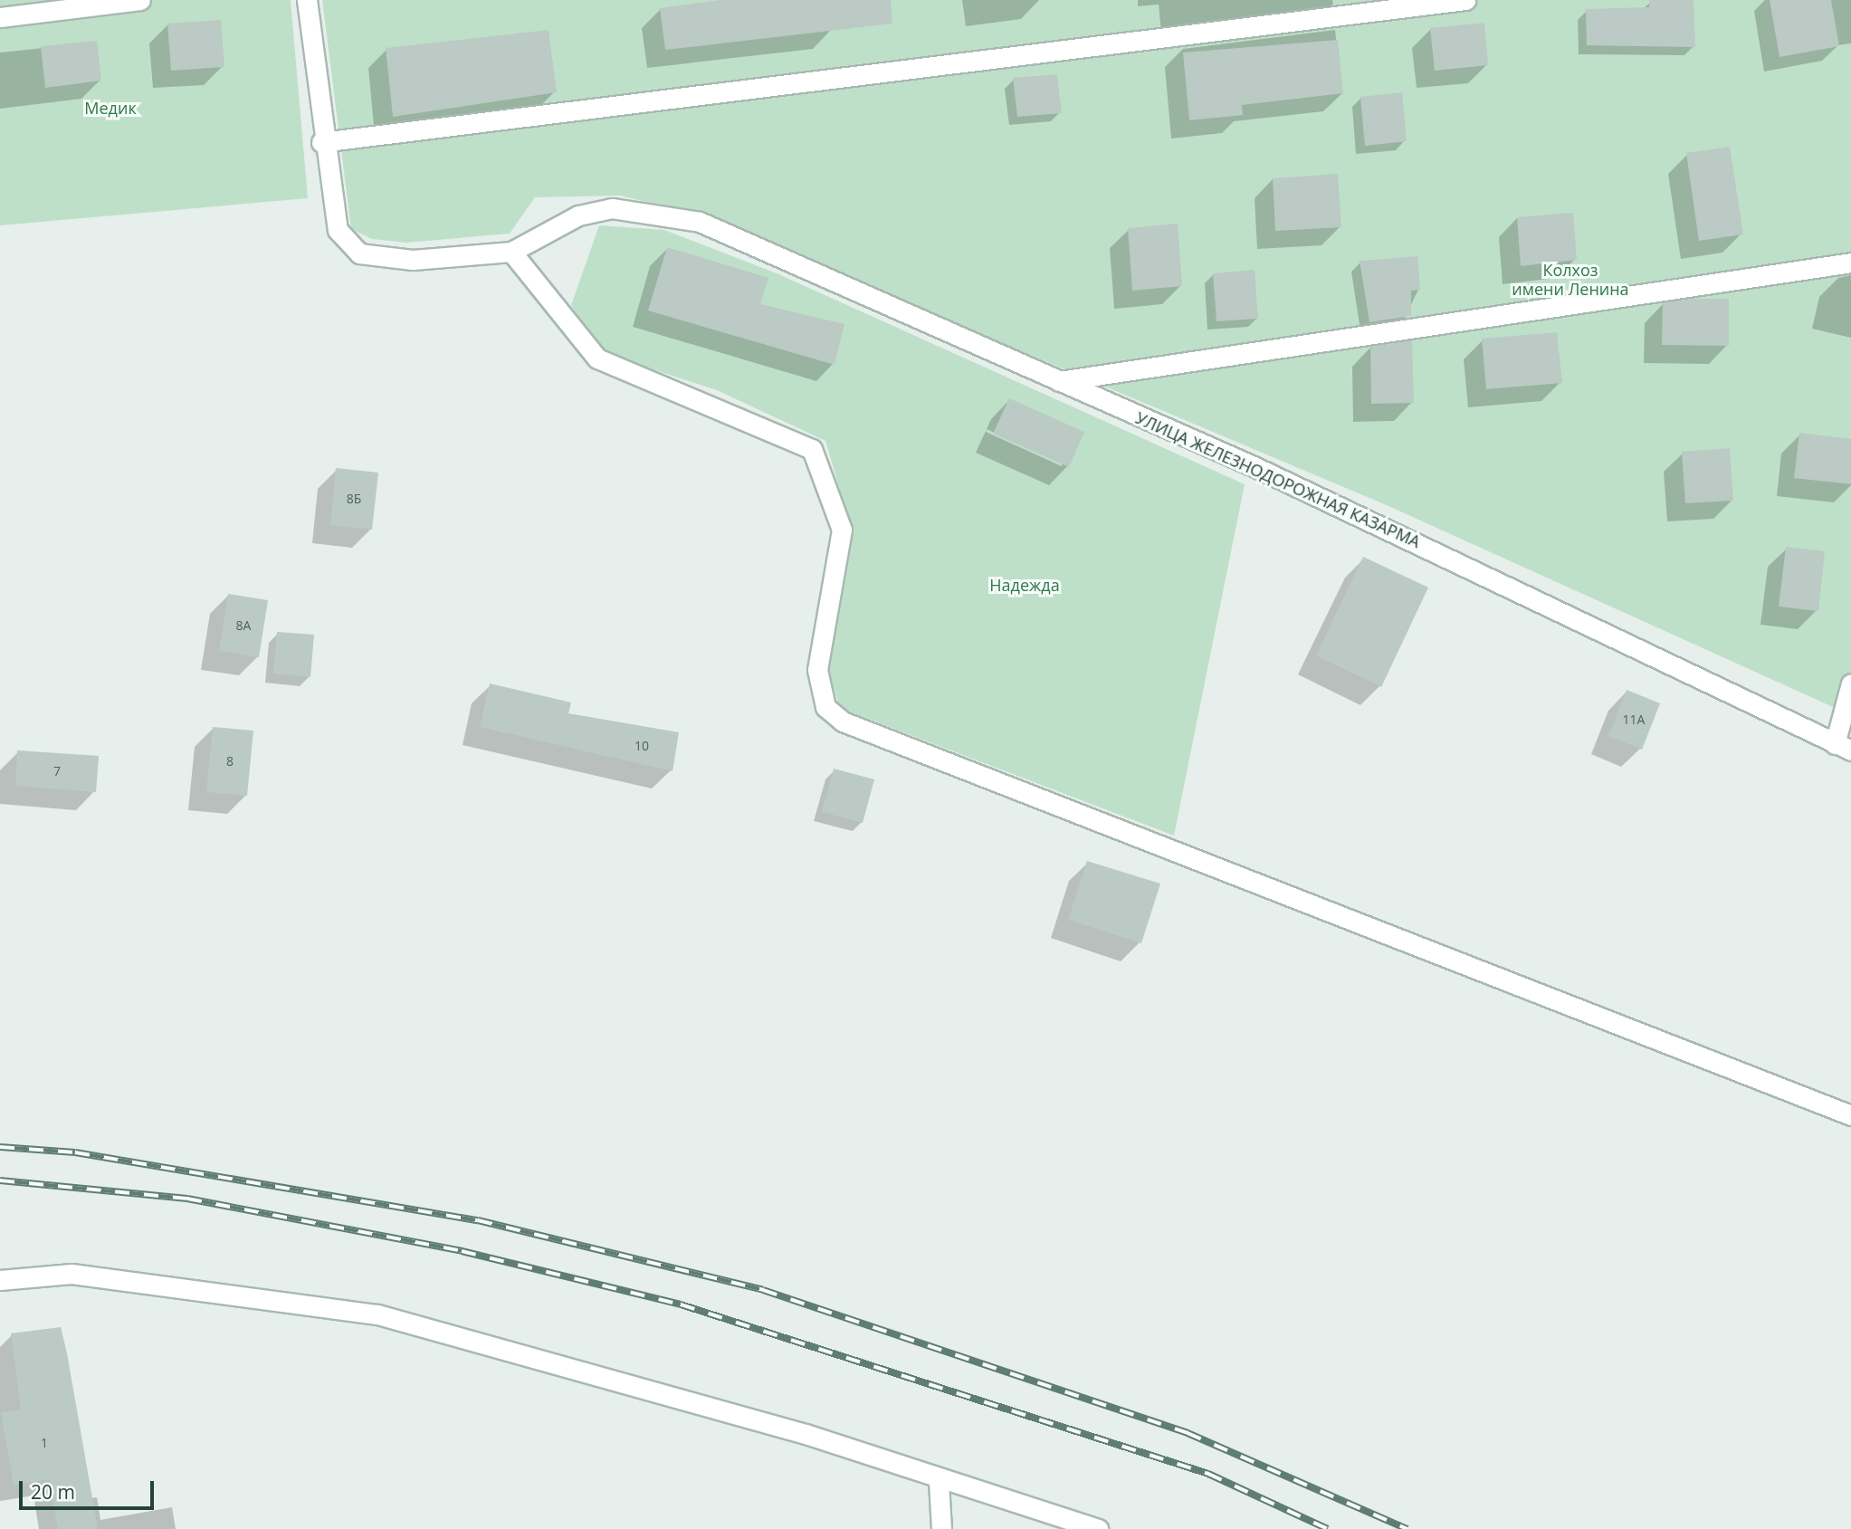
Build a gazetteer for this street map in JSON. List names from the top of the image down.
{
  "streets": {
    "street": ["УЛИЦА ЖЕЛЕЗНОДОРОЖНАЯ КАЗАРМА"]
  },
  "parks": ["Медик", "Колхоз имени Ленина", "Надежда"],
  "house_numbers": [
    "8Б",
    "8А",
    "11А",
    "10",
    "8",
    "7",
    "1"
  ],
  "scale_bar": "20 m"
}
